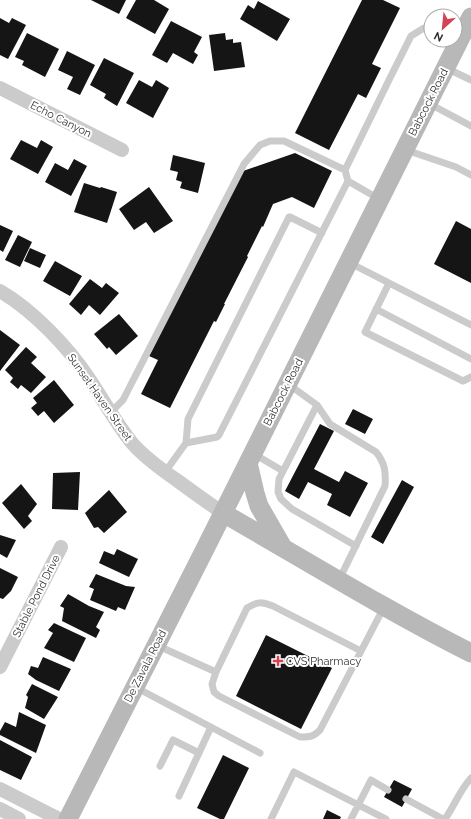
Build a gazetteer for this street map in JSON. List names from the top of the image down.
{
  "streets": {
    "main road": ["Babcock Road", "De Zavala Road"],
    "street": ["Echo Canyon", "Sunset Haven Street", "Stable Pond Drive"]
  },
  "crossings": [
    ["Babcock Road", "Sunset Haven Street"],
    ["Babcock Road", "De Zavala Road"],
    ["Sunset Haven Street", "De Zavala Road"]
  ],
  "places": {
    "health": ["CVS Pharmacy"]
  },
  "north": "bottom left"
}
